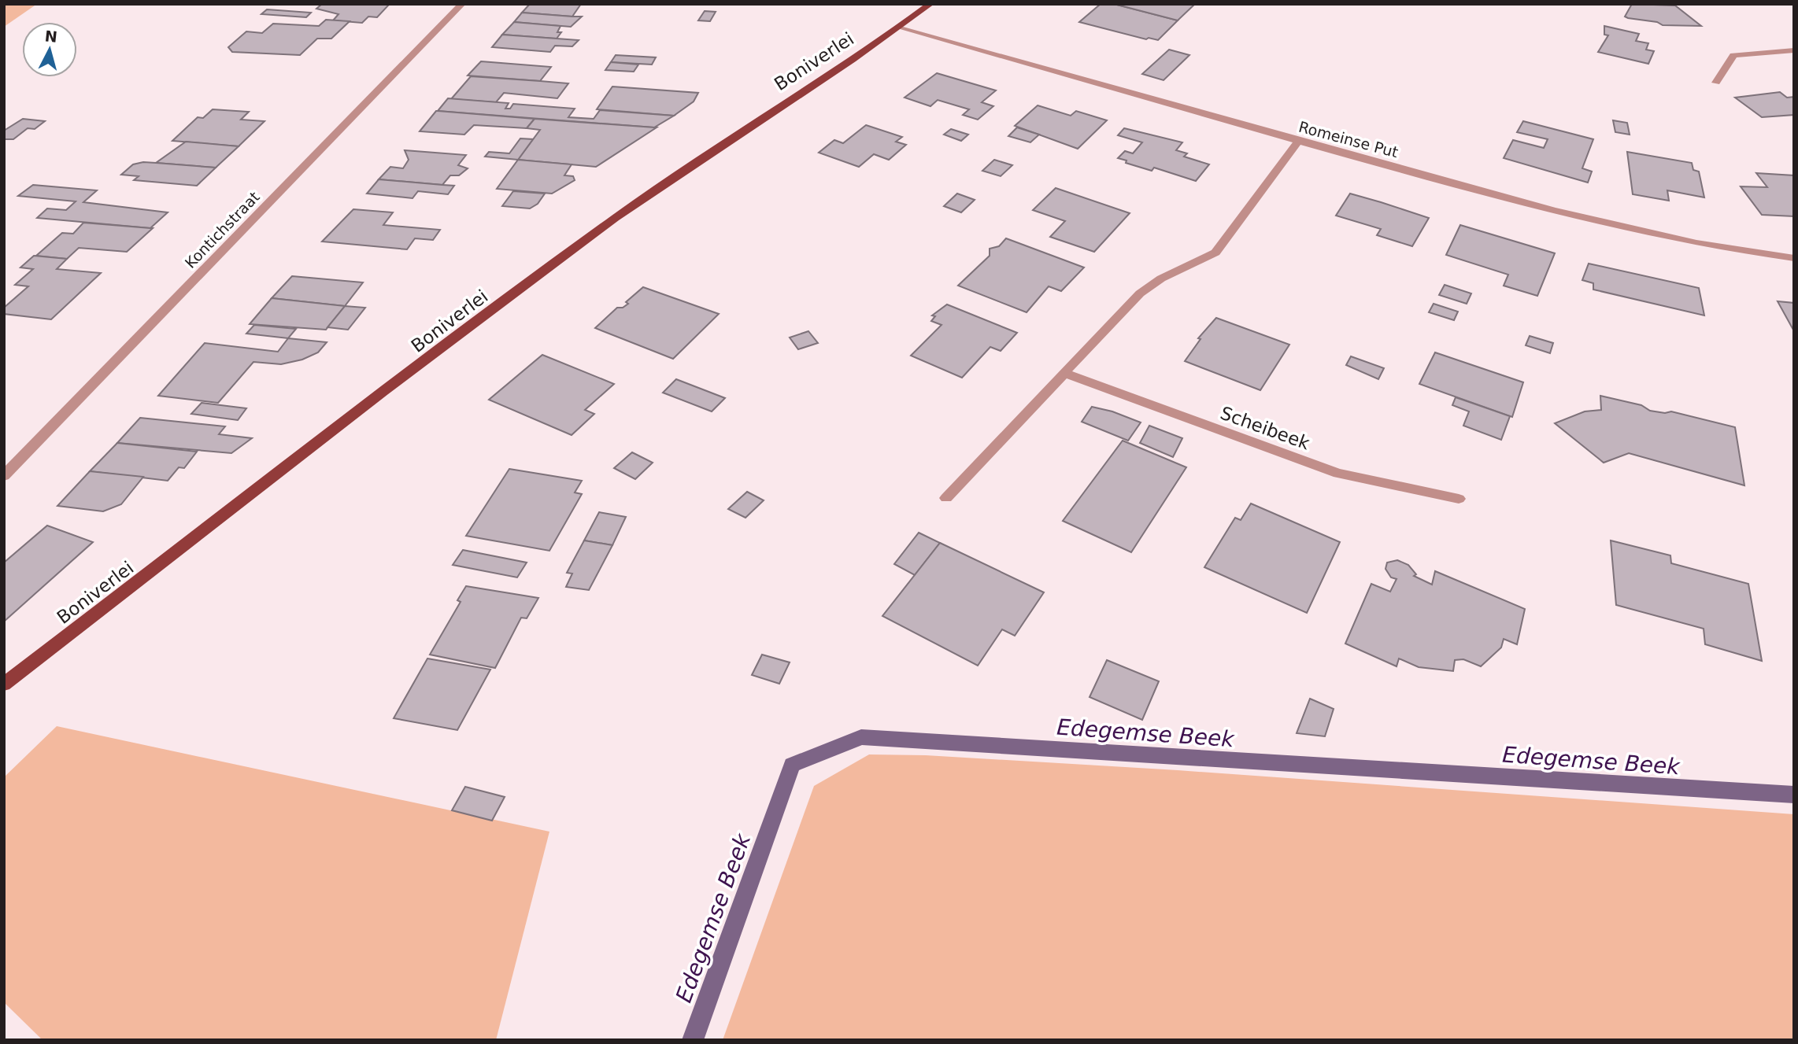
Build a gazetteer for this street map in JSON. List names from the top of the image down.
{
  "streets": {
    "main road": ["Boniverlei"],
    "street": ["Romeinse Put", "Kontichstraat", "Scheibeek"]
  },
  "crossings": [
    ["Boniverlei", "Romeinse Put"]
  ],
  "water": ["Edegemse Beek"],
  "north": "top"
}
